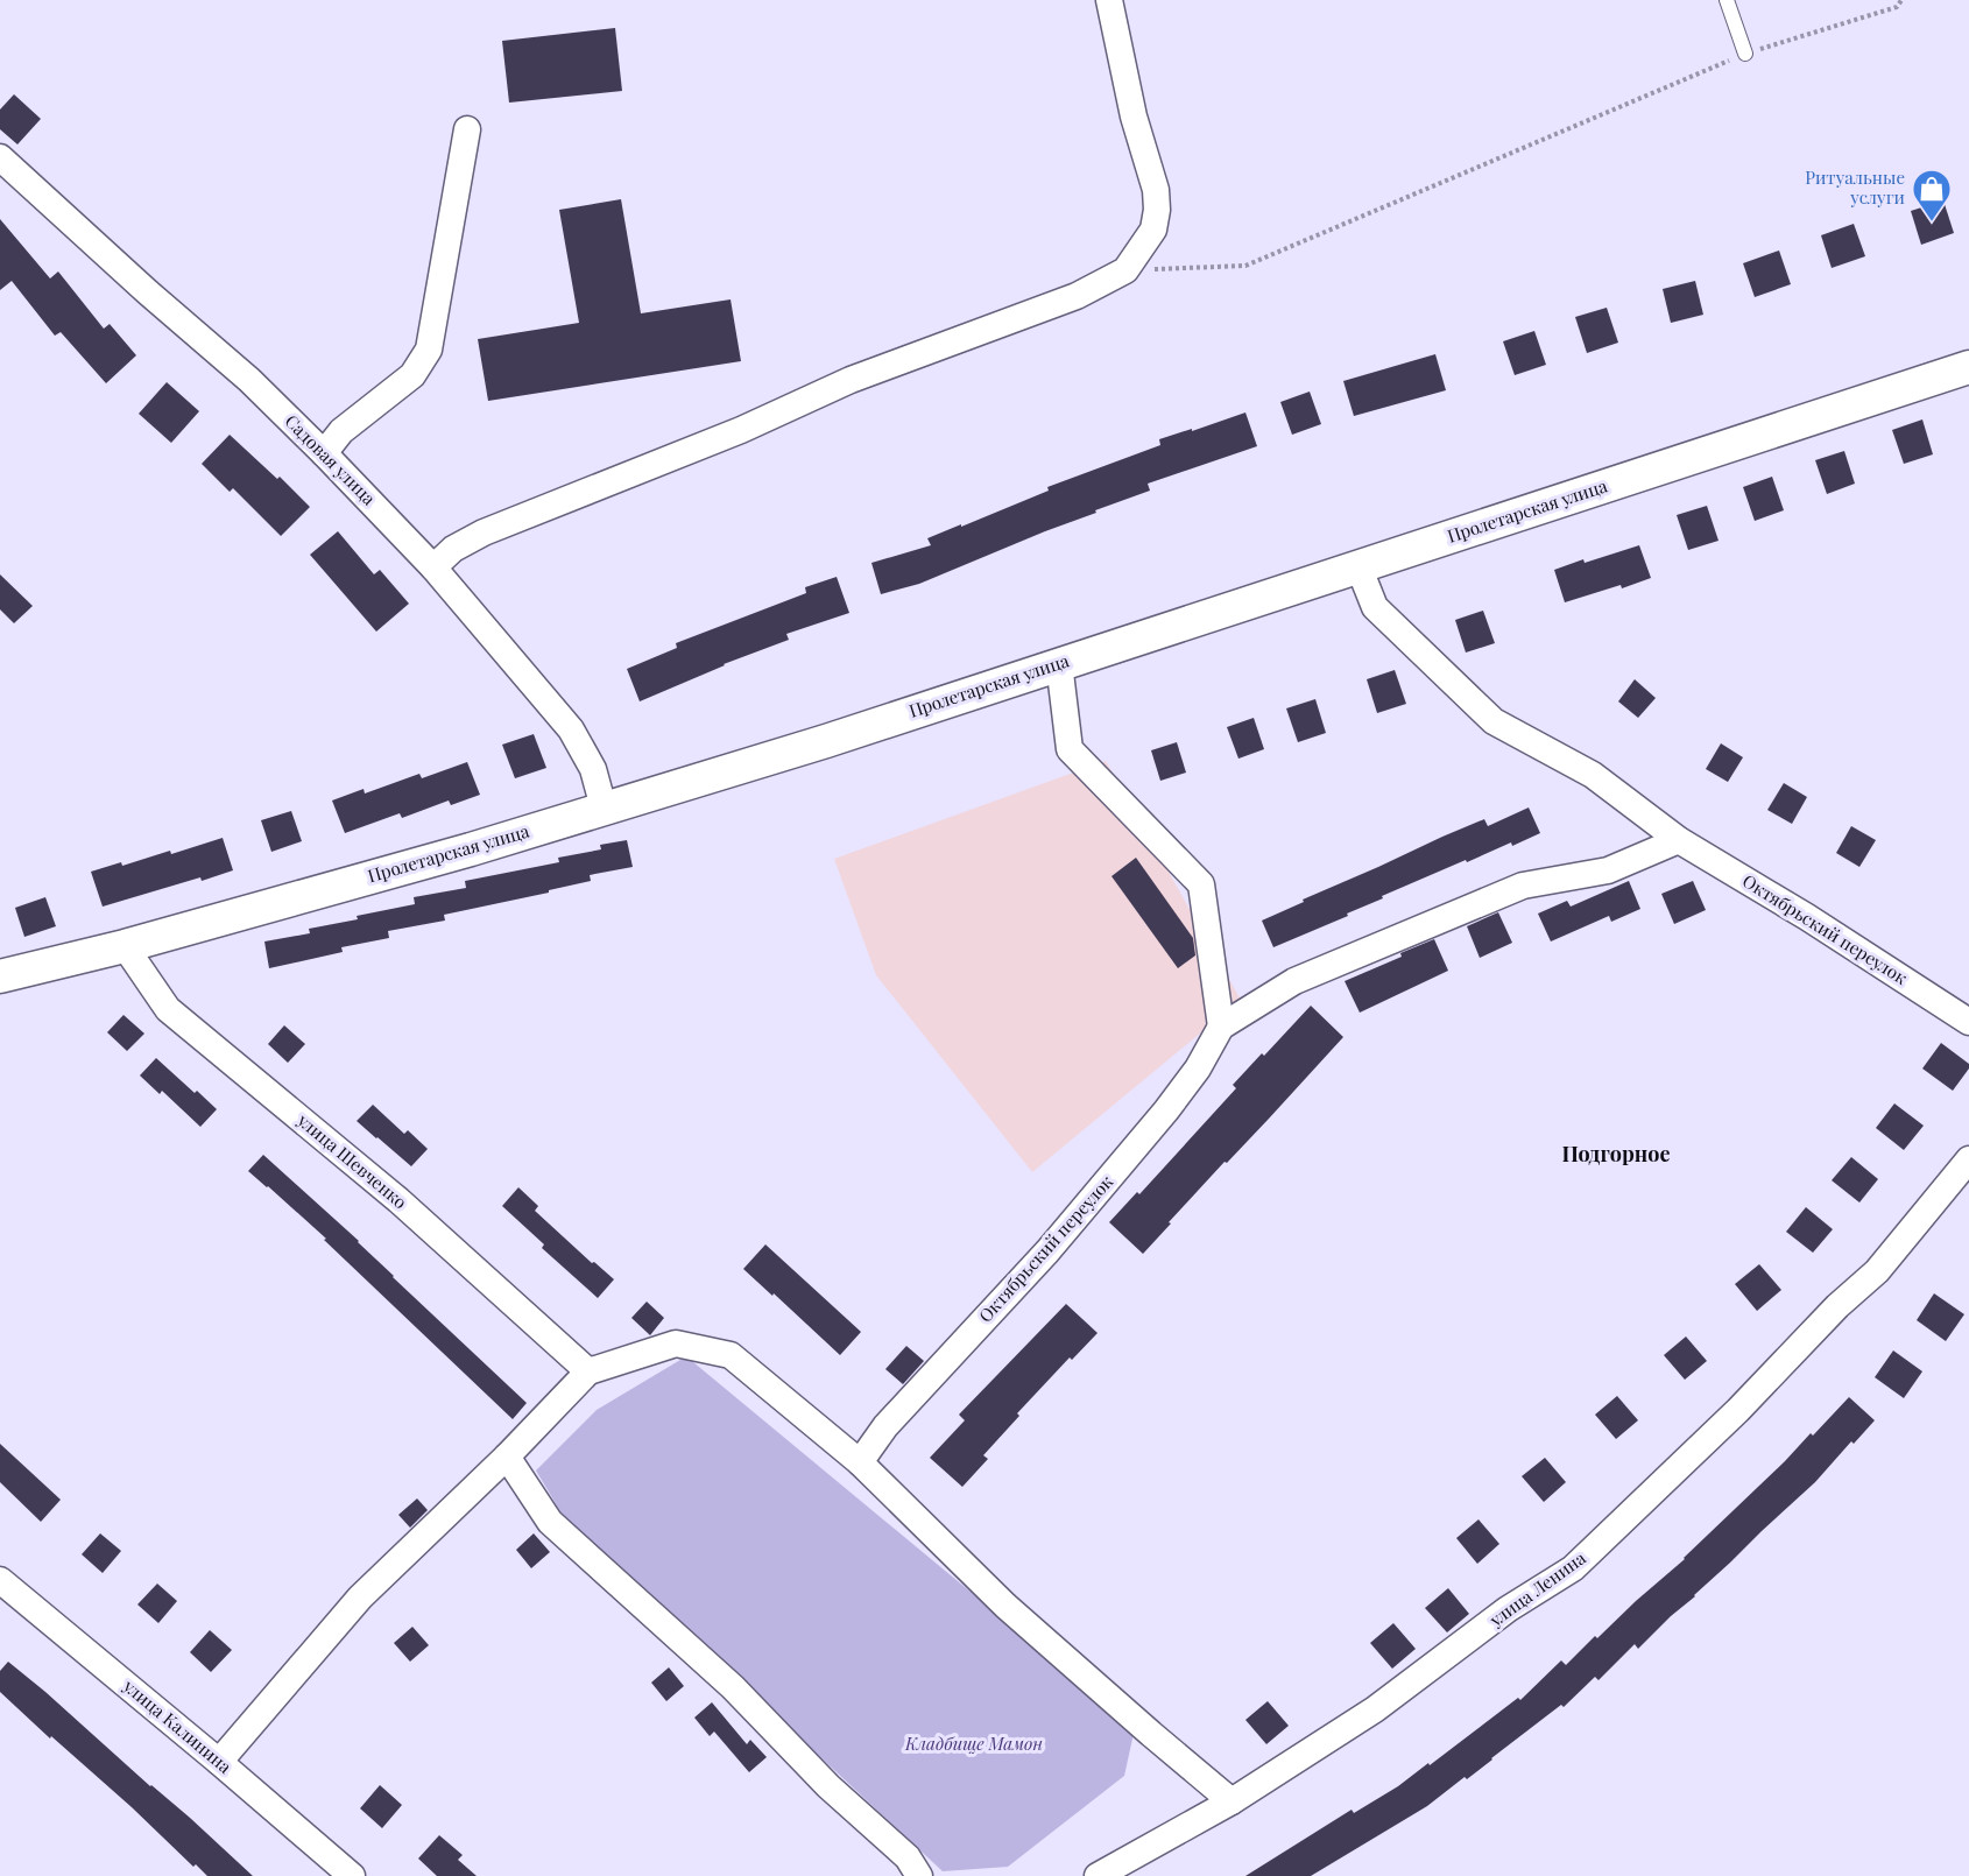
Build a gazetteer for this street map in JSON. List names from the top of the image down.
{
  "streets": {
    "street": [
      "Садовая улица",
      "Пролетарская улица",
      "Октябрьский переулок",
      "улица Шевченко",
      "улица Ленина",
      "улица Калинина"
    ]
  },
  "crossings": [
    ["Садовая улица", "Пролетарская улица"],
    ["Пролетарская улица", "Октябрьский переулок"],
    ["Пролетарская улица", "улица Шевченко"]
  ],
  "districts": ["Подгорное"],
  "parks": ["Кладбище Мамон"],
  "places": {
    "shop": ["Ритуальные услуги"]
  }
}
